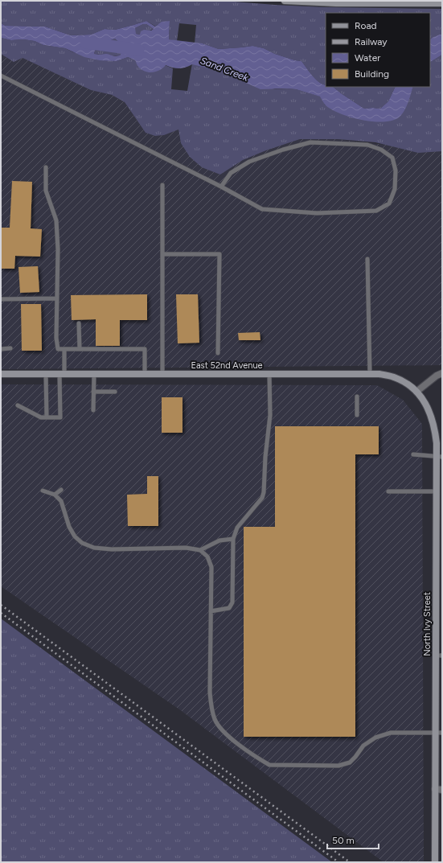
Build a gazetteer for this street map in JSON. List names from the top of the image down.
{
  "streets": {
    "street": ["East 52nd Avenue", "North Ivy Street"]
  },
  "crossings": [
    ["East 52nd Avenue", "North Ivy Street"]
  ],
  "water": ["Sand Creek"],
  "legend": [
    "Road",
    "Railway",
    "Water",
    "Building"
  ],
  "scale_bar": "50 m"
}
